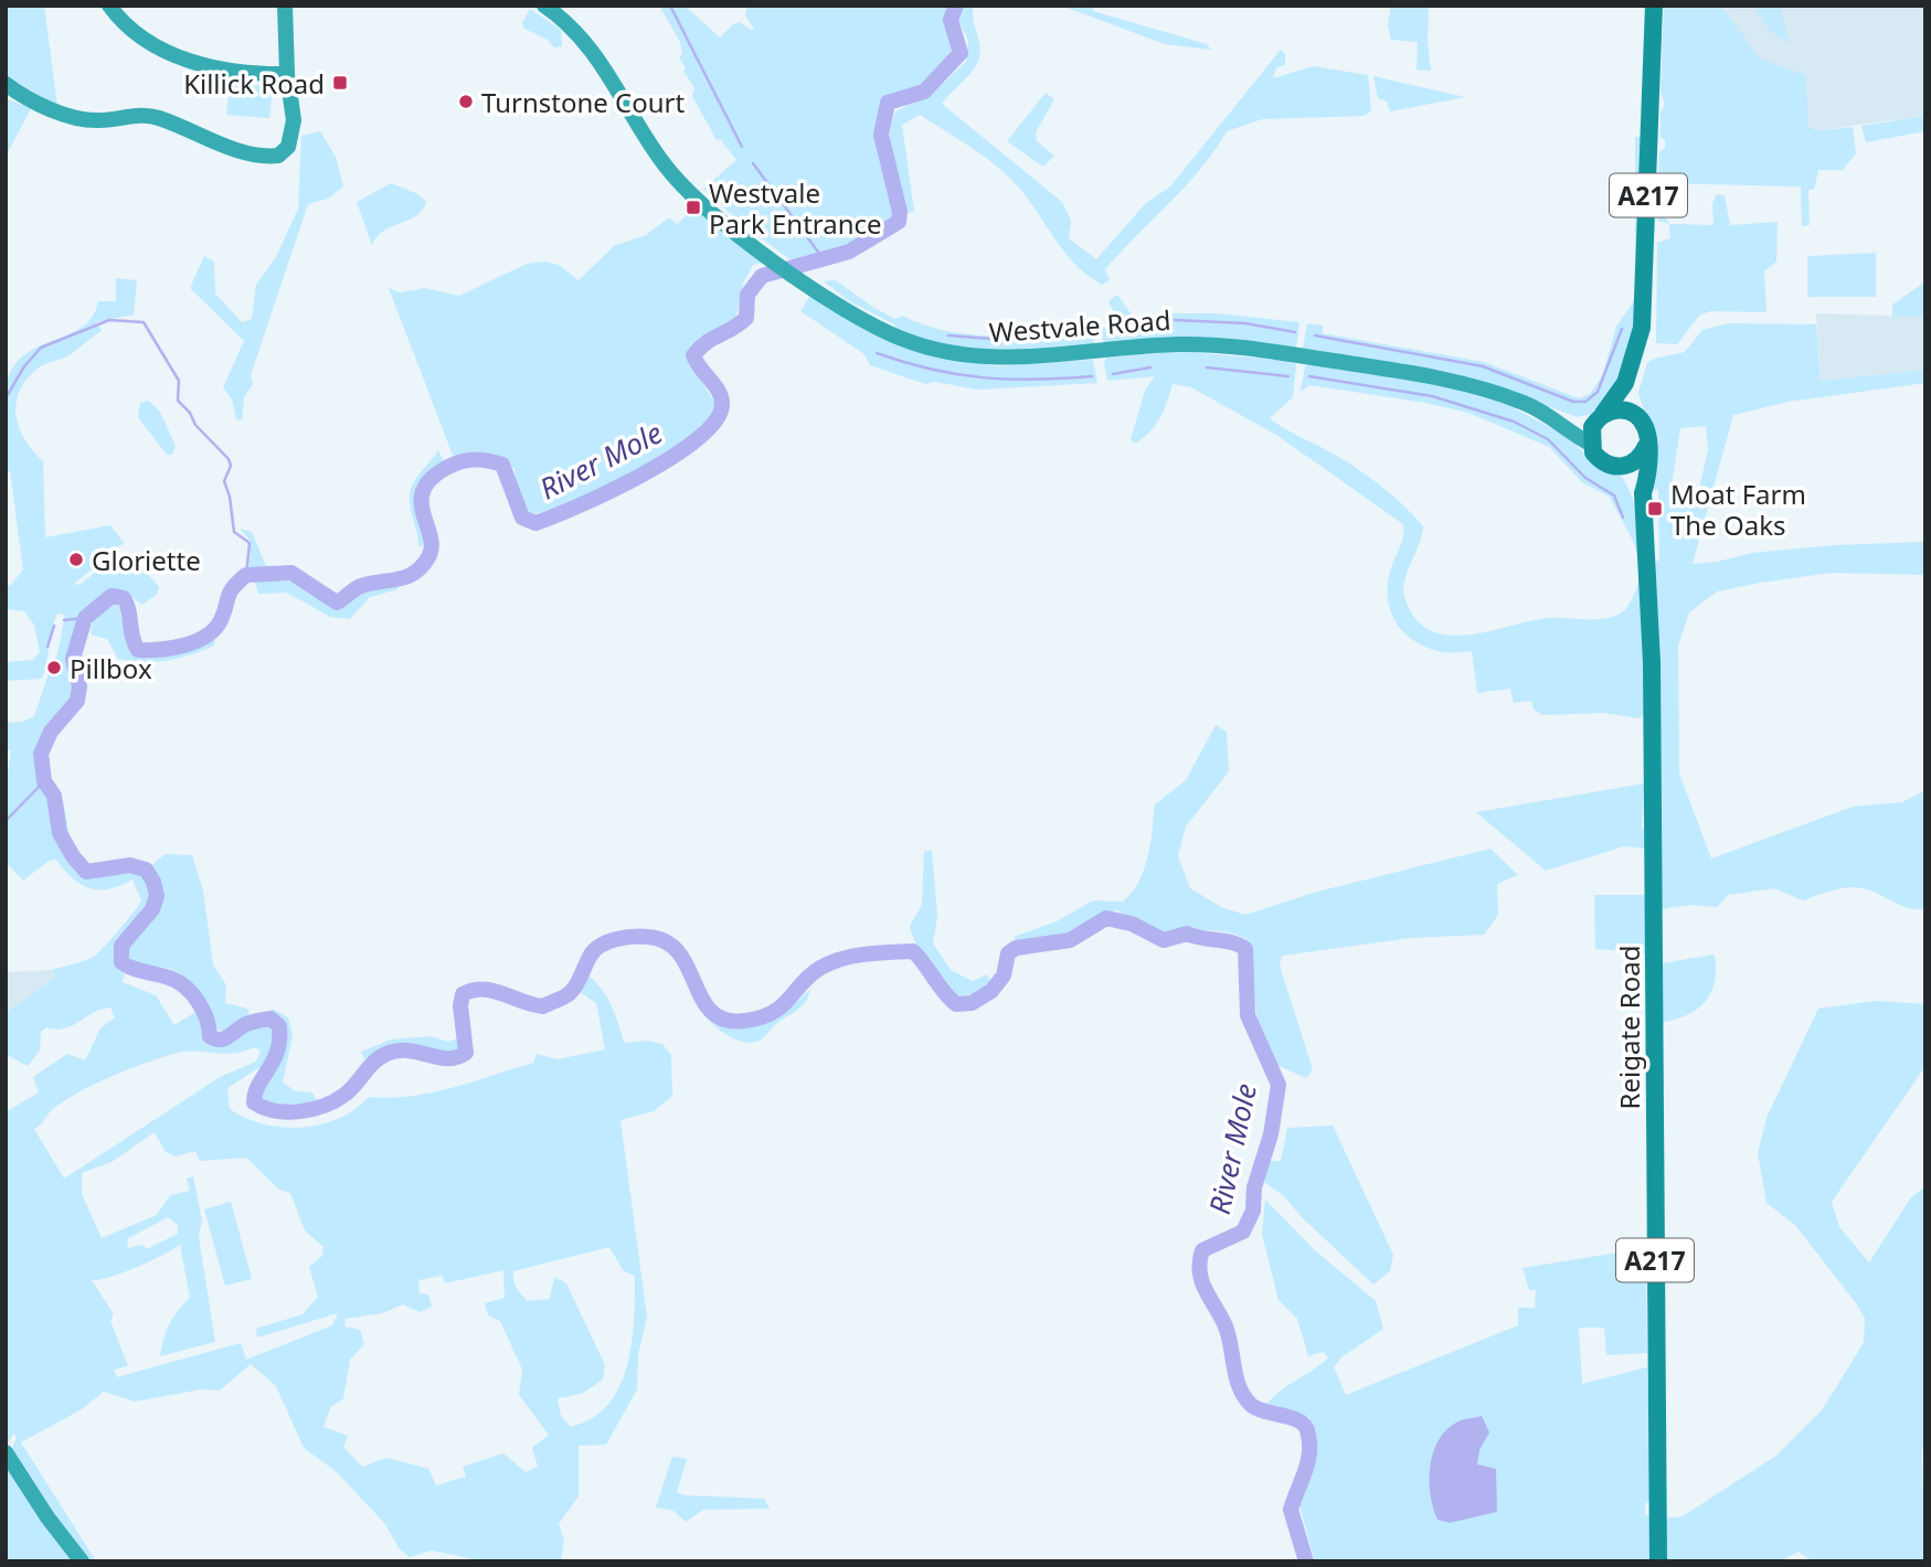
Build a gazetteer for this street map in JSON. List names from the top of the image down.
{
  "streets": {
    "main road": ["A217", "Reigate Road"],
    "street": ["Westvale Road"]
  },
  "crossings": [
    ["A217", "Westvale Road"],
    ["A217", "Reigate Road"],
    ["Westvale Road", "Reigate Road"]
  ],
  "water": ["River Mole"],
  "places": {
    "transit": ["Killick Road", "Westvale Park Entrance", "Moat Farm The Oaks"],
    "other": ["Turnstone Court", "Gloriette", "Pillbox"]
  }
}
